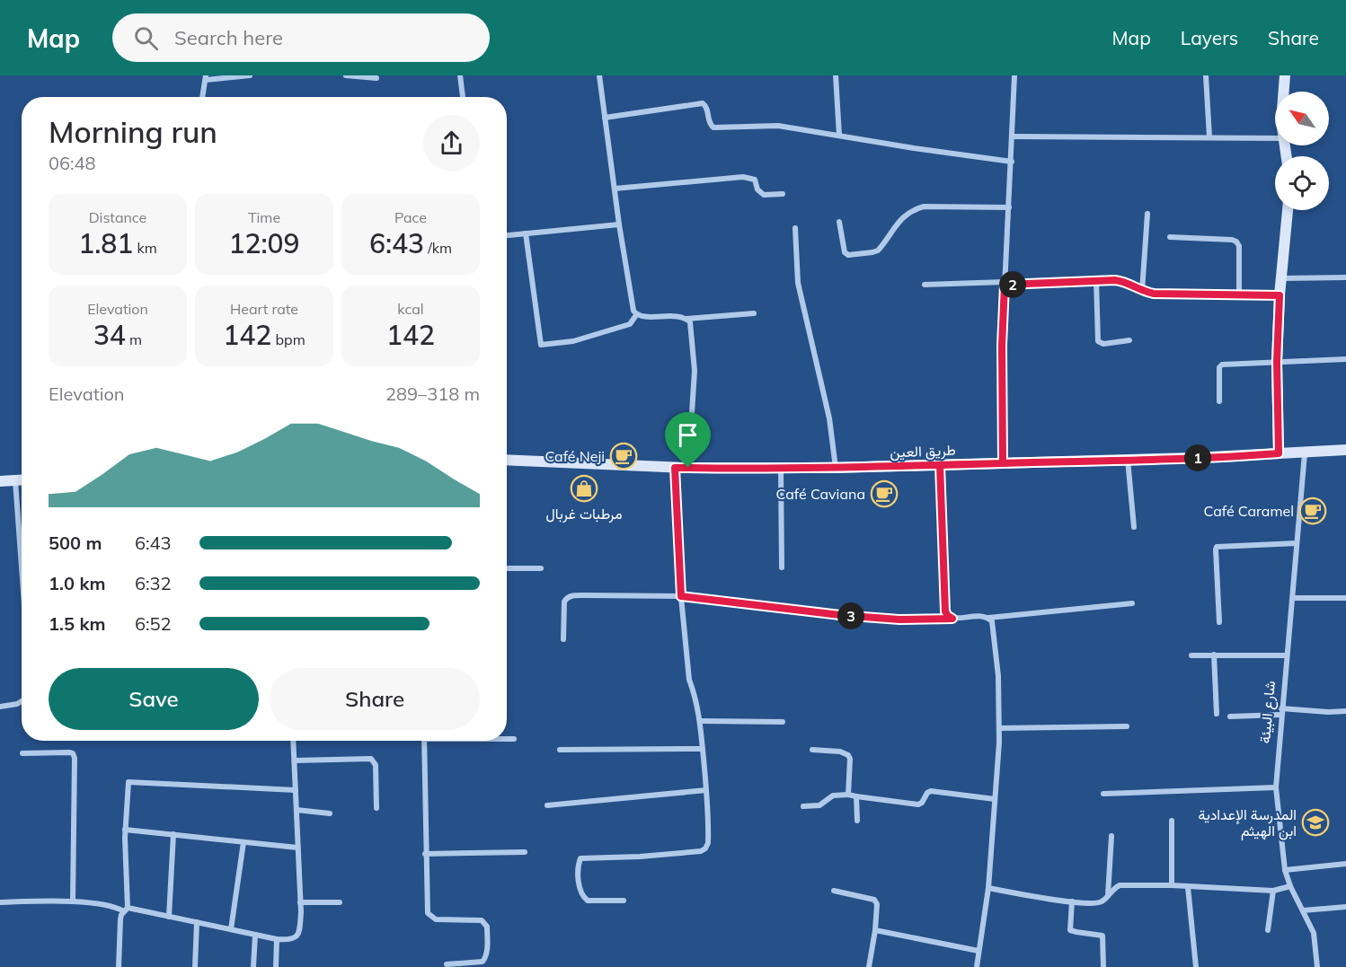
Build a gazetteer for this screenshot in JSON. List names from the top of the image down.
{
  "streets": {
    "main road": ["طريق العين"],
    "street": ["شارع البيئة"]
  },
  "crossings": [
    ["طريق العين", "شارع البيئة"]
  ],
  "places": {
    "cafe": ["Café Neji", "Café Caviana", "Café Caramel"],
    "shop": ["مرطبات غربال"],
    "school or university": ["المدرسة الإعدادية ابن الهيثم"]
  },
  "north": "top left",
  "page": {
    "header": "Map",
    "search": "Search here",
    "nav": ["Map", "Layers", "Share"],
    "heading": ["Morning run", "06:48"],
    "stats": [
      ["Distance", "1.81 km"],
      ["Time", "12:09"],
      ["Pace", "6:43 /km"],
      ["Elevation", "34 m"],
      ["Heart rate", "142 bpm"],
      ["kcal", "142"]
    ],
    "pins": ["2", "1", "3"],
    "chart": ["Elevation", "289–318 m"],
    "list": [
      {
        "name": "500 m",
        "note": "6:43"
      },
      {
        "name": "1.0 km",
        "note": "6:32"
      },
      {
        "name": "1.5 km",
        "note": "6:52"
      }
    ],
    "buttons": ["Save", "Share"]
  }
}
